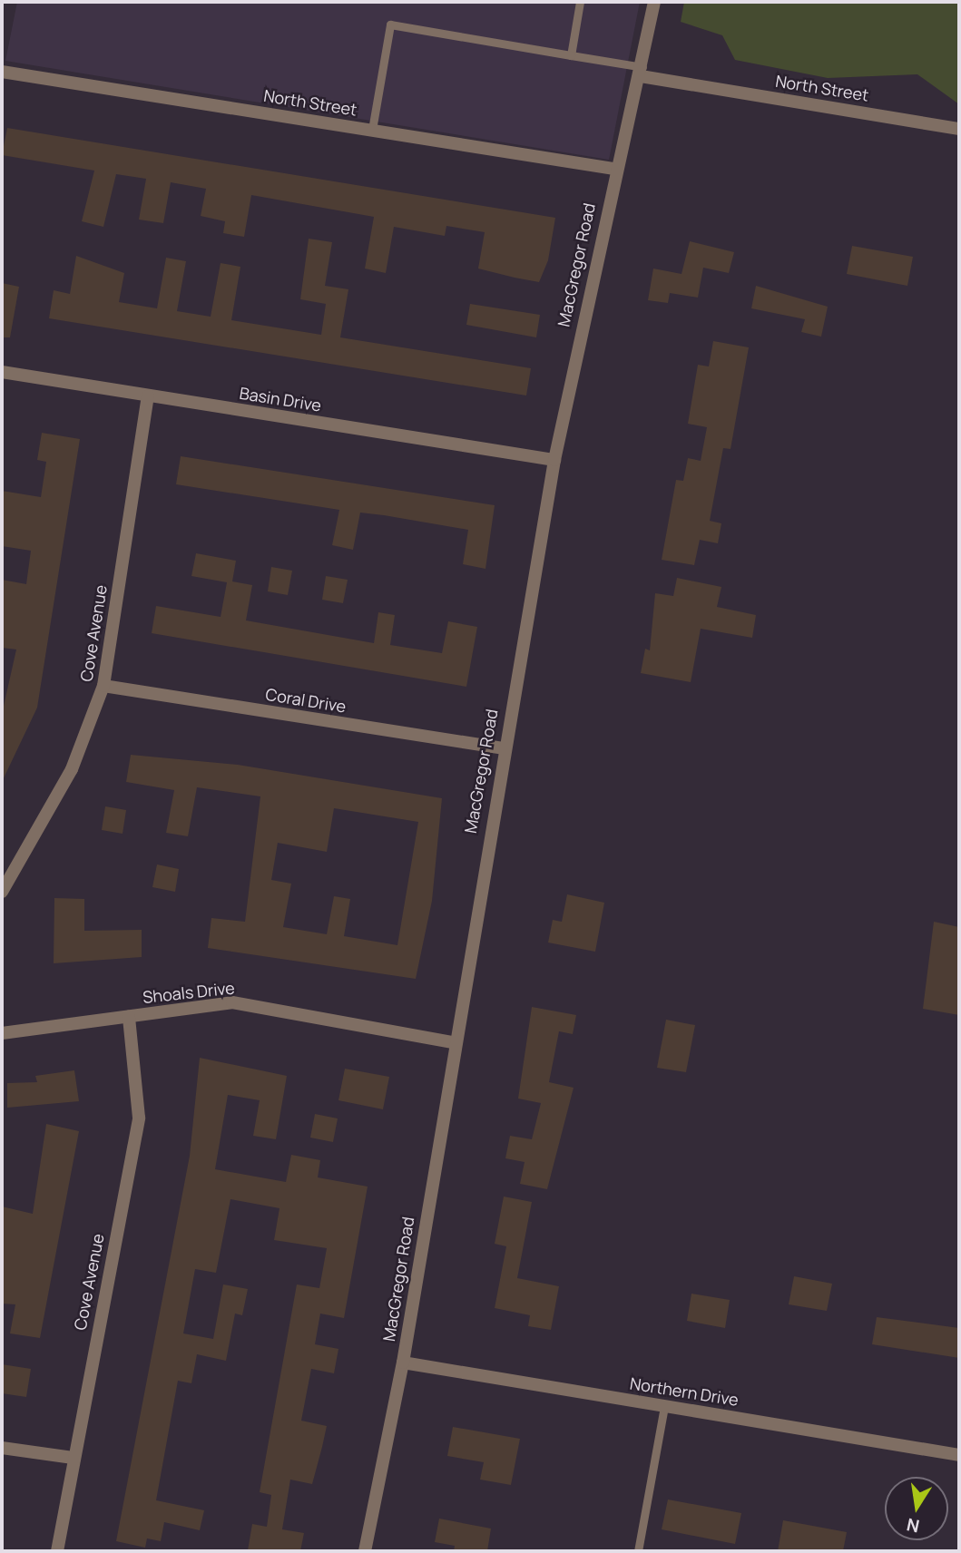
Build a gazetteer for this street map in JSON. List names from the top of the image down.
{
  "streets": {
    "street": [
      "North Street",
      "MacGregor Road",
      "Basin Drive",
      "Cove Avenue",
      "Coral Drive",
      "Shoals Drive",
      "Northern Drive"
    ]
  },
  "crossings": [
    ["North Street", "MacGregor Road"],
    ["MacGregor Road", "Basin Drive"],
    ["MacGregor Road", "Coral Drive"],
    ["MacGregor Road", "Shoals Drive"],
    ["MacGregor Road", "Northern Drive"],
    ["Basin Drive", "Cove Avenue"],
    ["Cove Avenue", "Coral Drive"],
    ["Cove Avenue", "Shoals Drive"]
  ],
  "north": "bottom"
}
